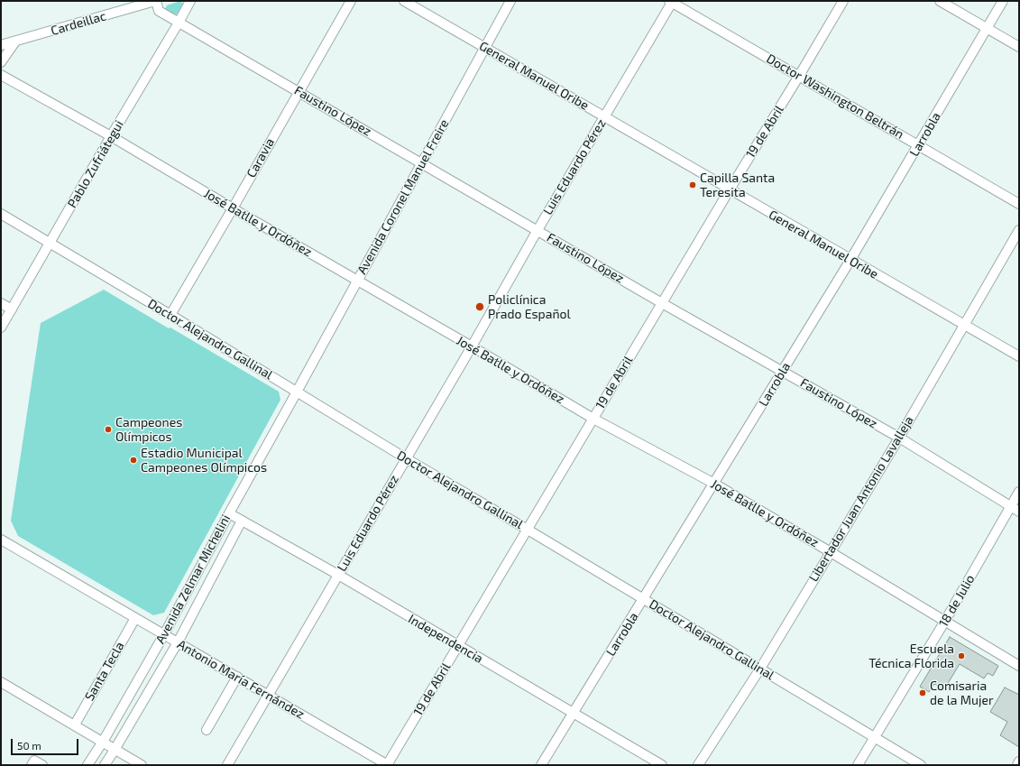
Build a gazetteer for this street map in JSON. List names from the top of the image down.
{
  "streets": {
    "street": [
      "Cardeillac",
      "General Manuel Oribe",
      "Doctor Washington Beltrán",
      "Faustino López",
      "19 de Abril",
      "Larrobla",
      "Caravia",
      "Pablo Zufriátegui",
      "Luis Eduardo Pérez",
      "Avenida Coronel Manuel Freire",
      "José Batlle y Ordóñez",
      "Doctor Alejandro Gallinal",
      "Libertador Juan Antonio Lavalleja",
      "Avenida Zelmar Michelini",
      "18 de Julio",
      "Independencia",
      "Santa Tecla",
      "Antonio María Fernández"
    ]
  },
  "crossings": [
    ["Cardeillac", "Faustino López"],
    ["General Manuel Oribe", "19 de Abril"],
    ["General Manuel Oribe", "Larrobla"],
    ["General Manuel Oribe", "Luis Eduardo Pérez"],
    ["General Manuel Oribe", "Avenida Coronel Manuel Freire"],
    ["General Manuel Oribe", "Libertador Juan Antonio Lavalleja"],
    ["Doctor Washington Beltrán", "19 de Abril"],
    ["Doctor Washington Beltrán", "Larrobla"],
    ["Doctor Washington Beltrán", "Luis Eduardo Pérez"],
    ["Faustino López", "19 de Abril"],
    ["Faustino López", "Larrobla"],
    ["Faustino López", "Caravia"],
    ["Faustino López", "Pablo Zufriátegui"],
    ["Faustino López", "Luis Eduardo Pérez"],
    ["Faustino López", "Avenida Coronel Manuel Freire"],
    ["Faustino López", "Libertador Juan Antonio Lavalleja"],
    ["Faustino López", "18 de Julio"],
    ["19 de Abril", "José Batlle y Ordóñez"],
    ["19 de Abril", "Doctor Alejandro Gallinal"],
    ["19 de Abril", "Independencia"],
    ["19 de Abril", "Antonio María Fernández"],
    ["Larrobla", "José Batlle y Ordóñez"],
    ["Larrobla", "Doctor Alejandro Gallinal"],
    ["Larrobla", "Independencia"],
    ["Caravia", "José Batlle y Ordóñez"],
    ["Caravia", "Doctor Alejandro Gallinal"],
    ["Pablo Zufriátegui", "José Batlle y Ordóñez"],
    ["Pablo Zufriátegui", "Doctor Alejandro Gallinal"],
    ["Luis Eduardo Pérez", "José Batlle y Ordóñez"],
    ["Luis Eduardo Pérez", "Doctor Alejandro Gallinal"],
    ["Luis Eduardo Pérez", "Independencia"],
    ["Luis Eduardo Pérez", "Antonio María Fernández"],
    ["Avenida Coronel Manuel Freire", "José Batlle y Ordóñez"],
    ["Avenida Coronel Manuel Freire", "Doctor Alejandro Gallinal"],
    ["Avenida Coronel Manuel Freire", "Avenida Zelmar Michelini"],
    ["José Batlle y Ordóñez", "Libertador Juan Antonio Lavalleja"],
    ["José Batlle y Ordóñez", "18 de Julio"],
    ["Doctor Alejandro Gallinal", "Libertador Juan Antonio Lavalleja"],
    ["Doctor Alejandro Gallinal", "Avenida Zelmar Michelini"],
    ["Doctor Alejandro Gallinal", "18 de Julio"],
    ["Avenida Zelmar Michelini", "Independencia"],
    ["Avenida Zelmar Michelini", "Antonio María Fernández"],
    ["Santa Tecla", "Antonio María Fernández"]
  ],
  "places": [
    "Capilla Santa Teresita",
    "Policlínica Prado Español",
    "Campeones Olímpicos",
    "Estadio Municipal Campeones Olímpicos",
    "Escuela Técnica Florida",
    "Comisaria de la Mujer"
  ],
  "scale_bar": "50 m"
}
